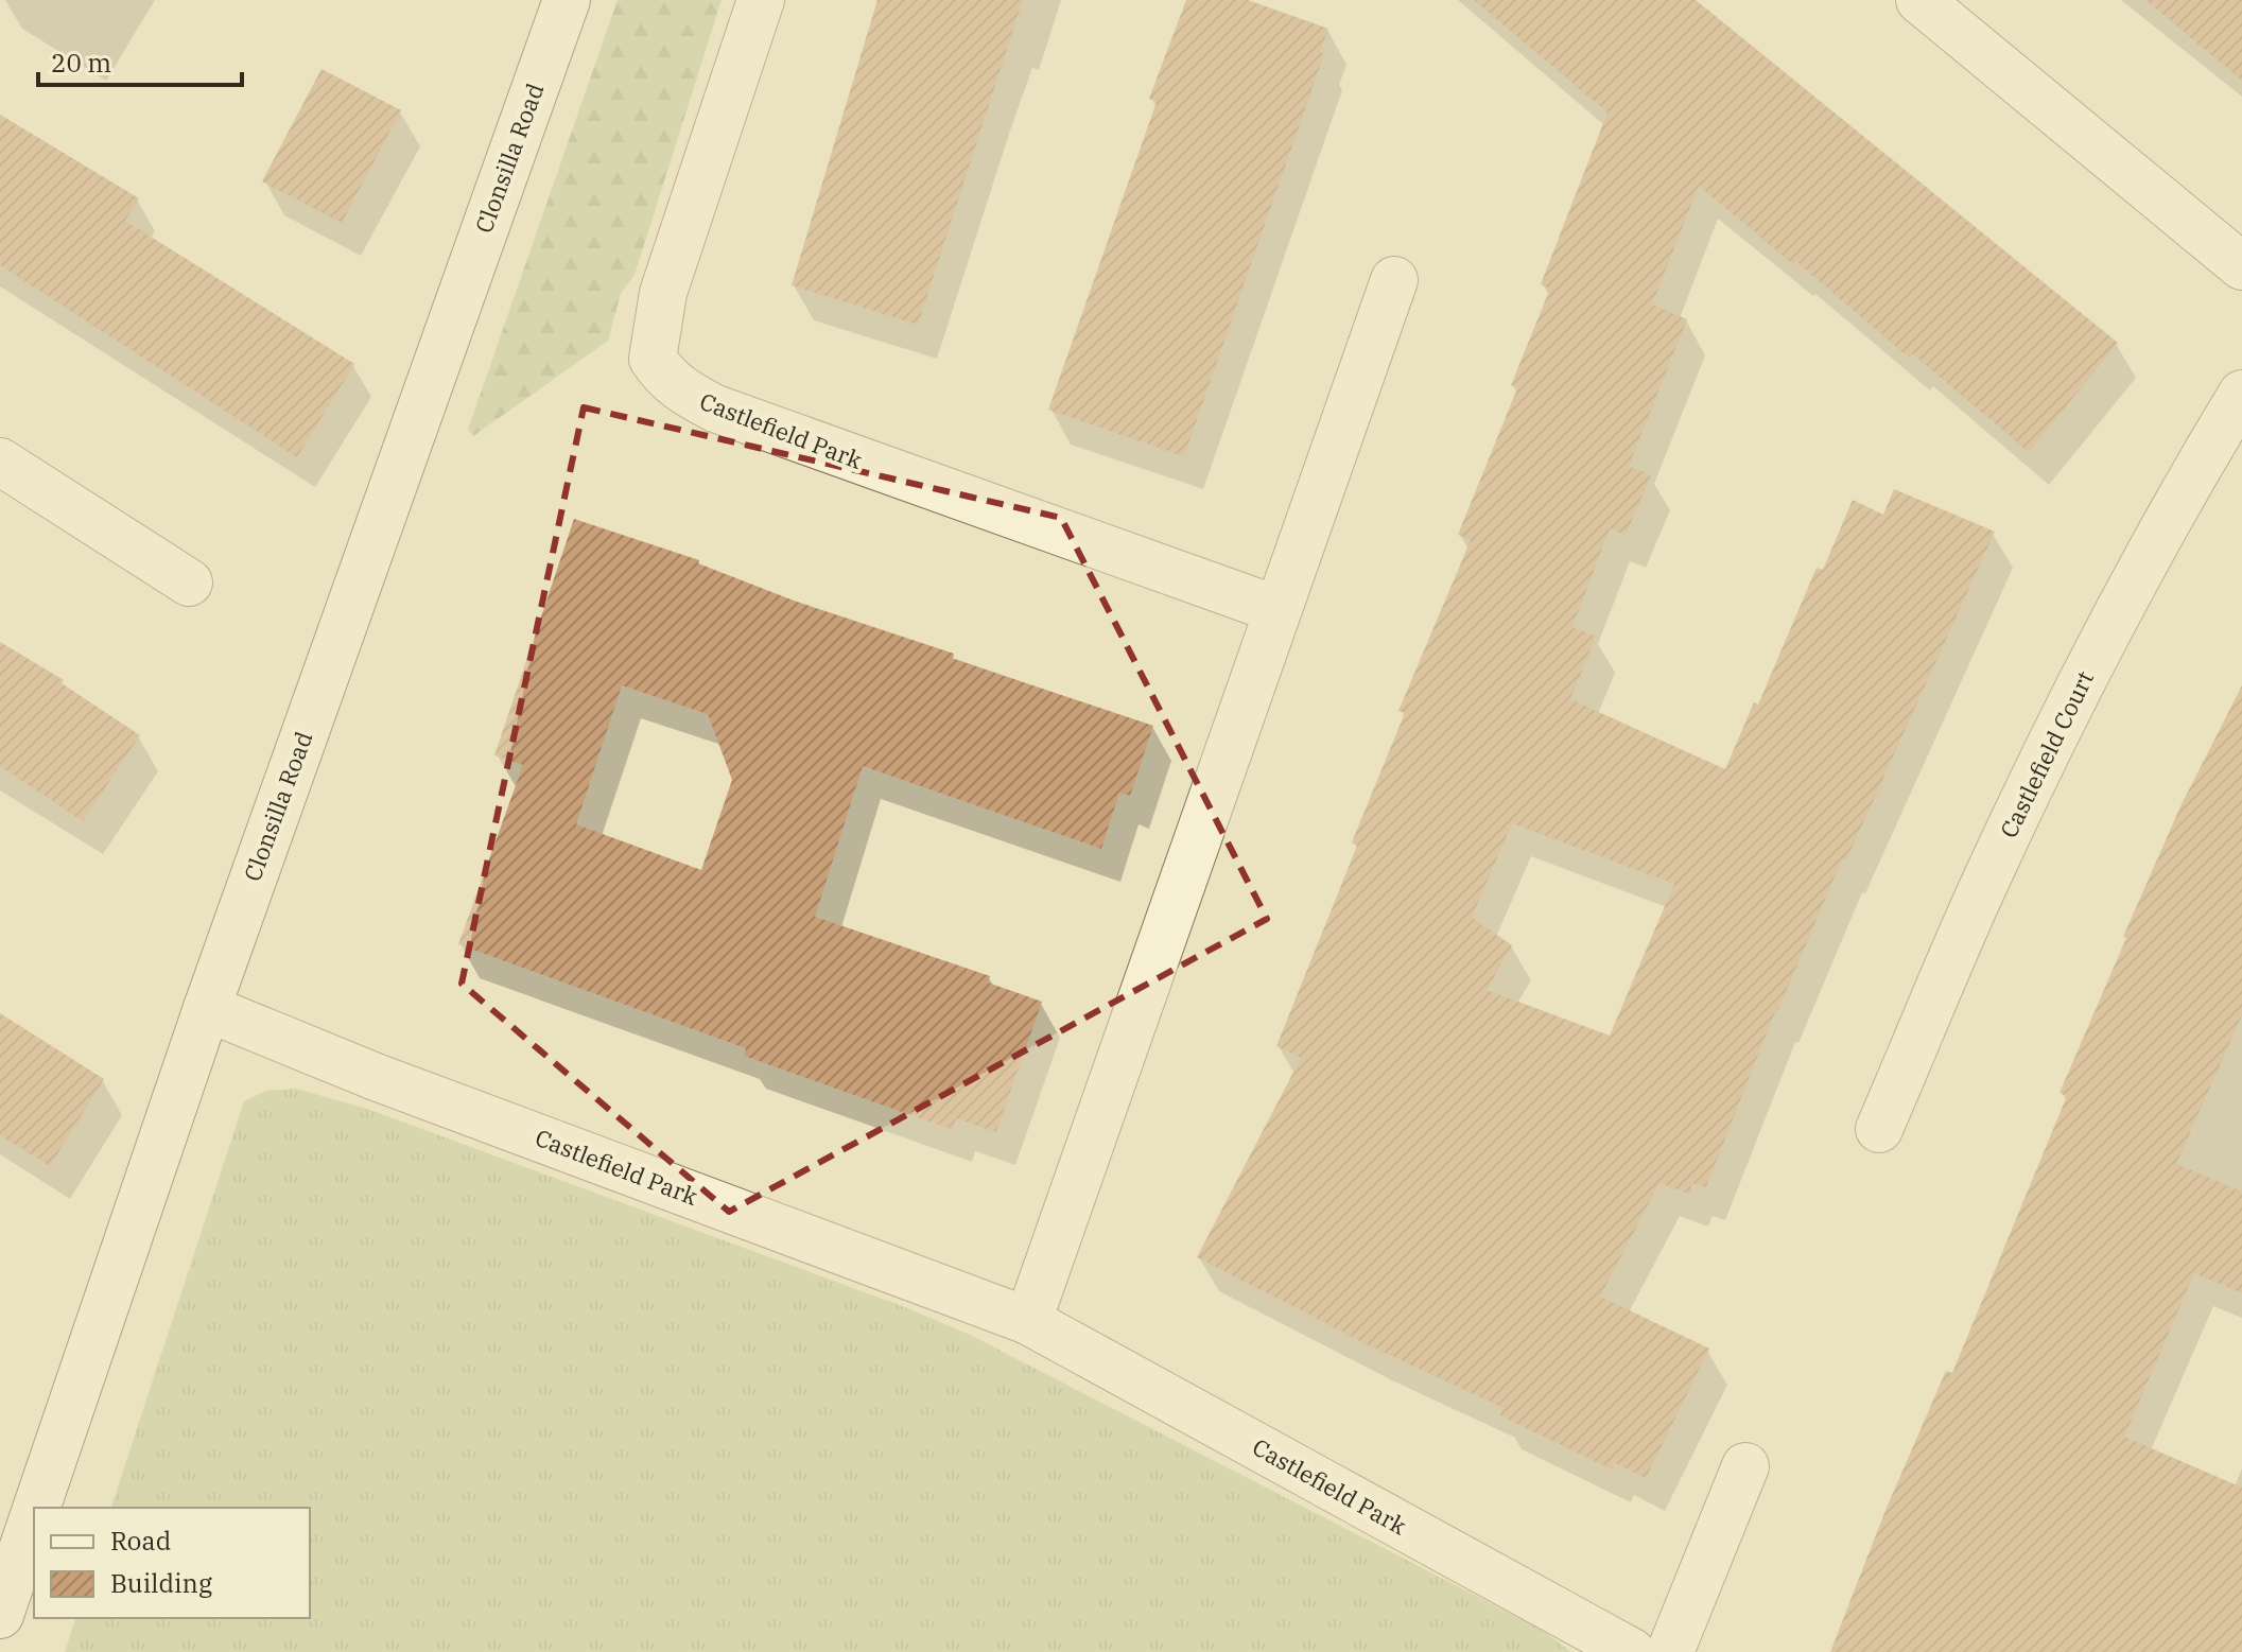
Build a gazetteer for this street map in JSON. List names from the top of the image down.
{
  "streets": {
    "street": ["Clonsilla Road", "Castlefield Park", "Castlefield Court"]
  },
  "crossings": [
    ["Clonsilla Road", "Castlefield Park"]
  ],
  "legend": ["Road", "Building"],
  "scale_bar": "20 m"
}
